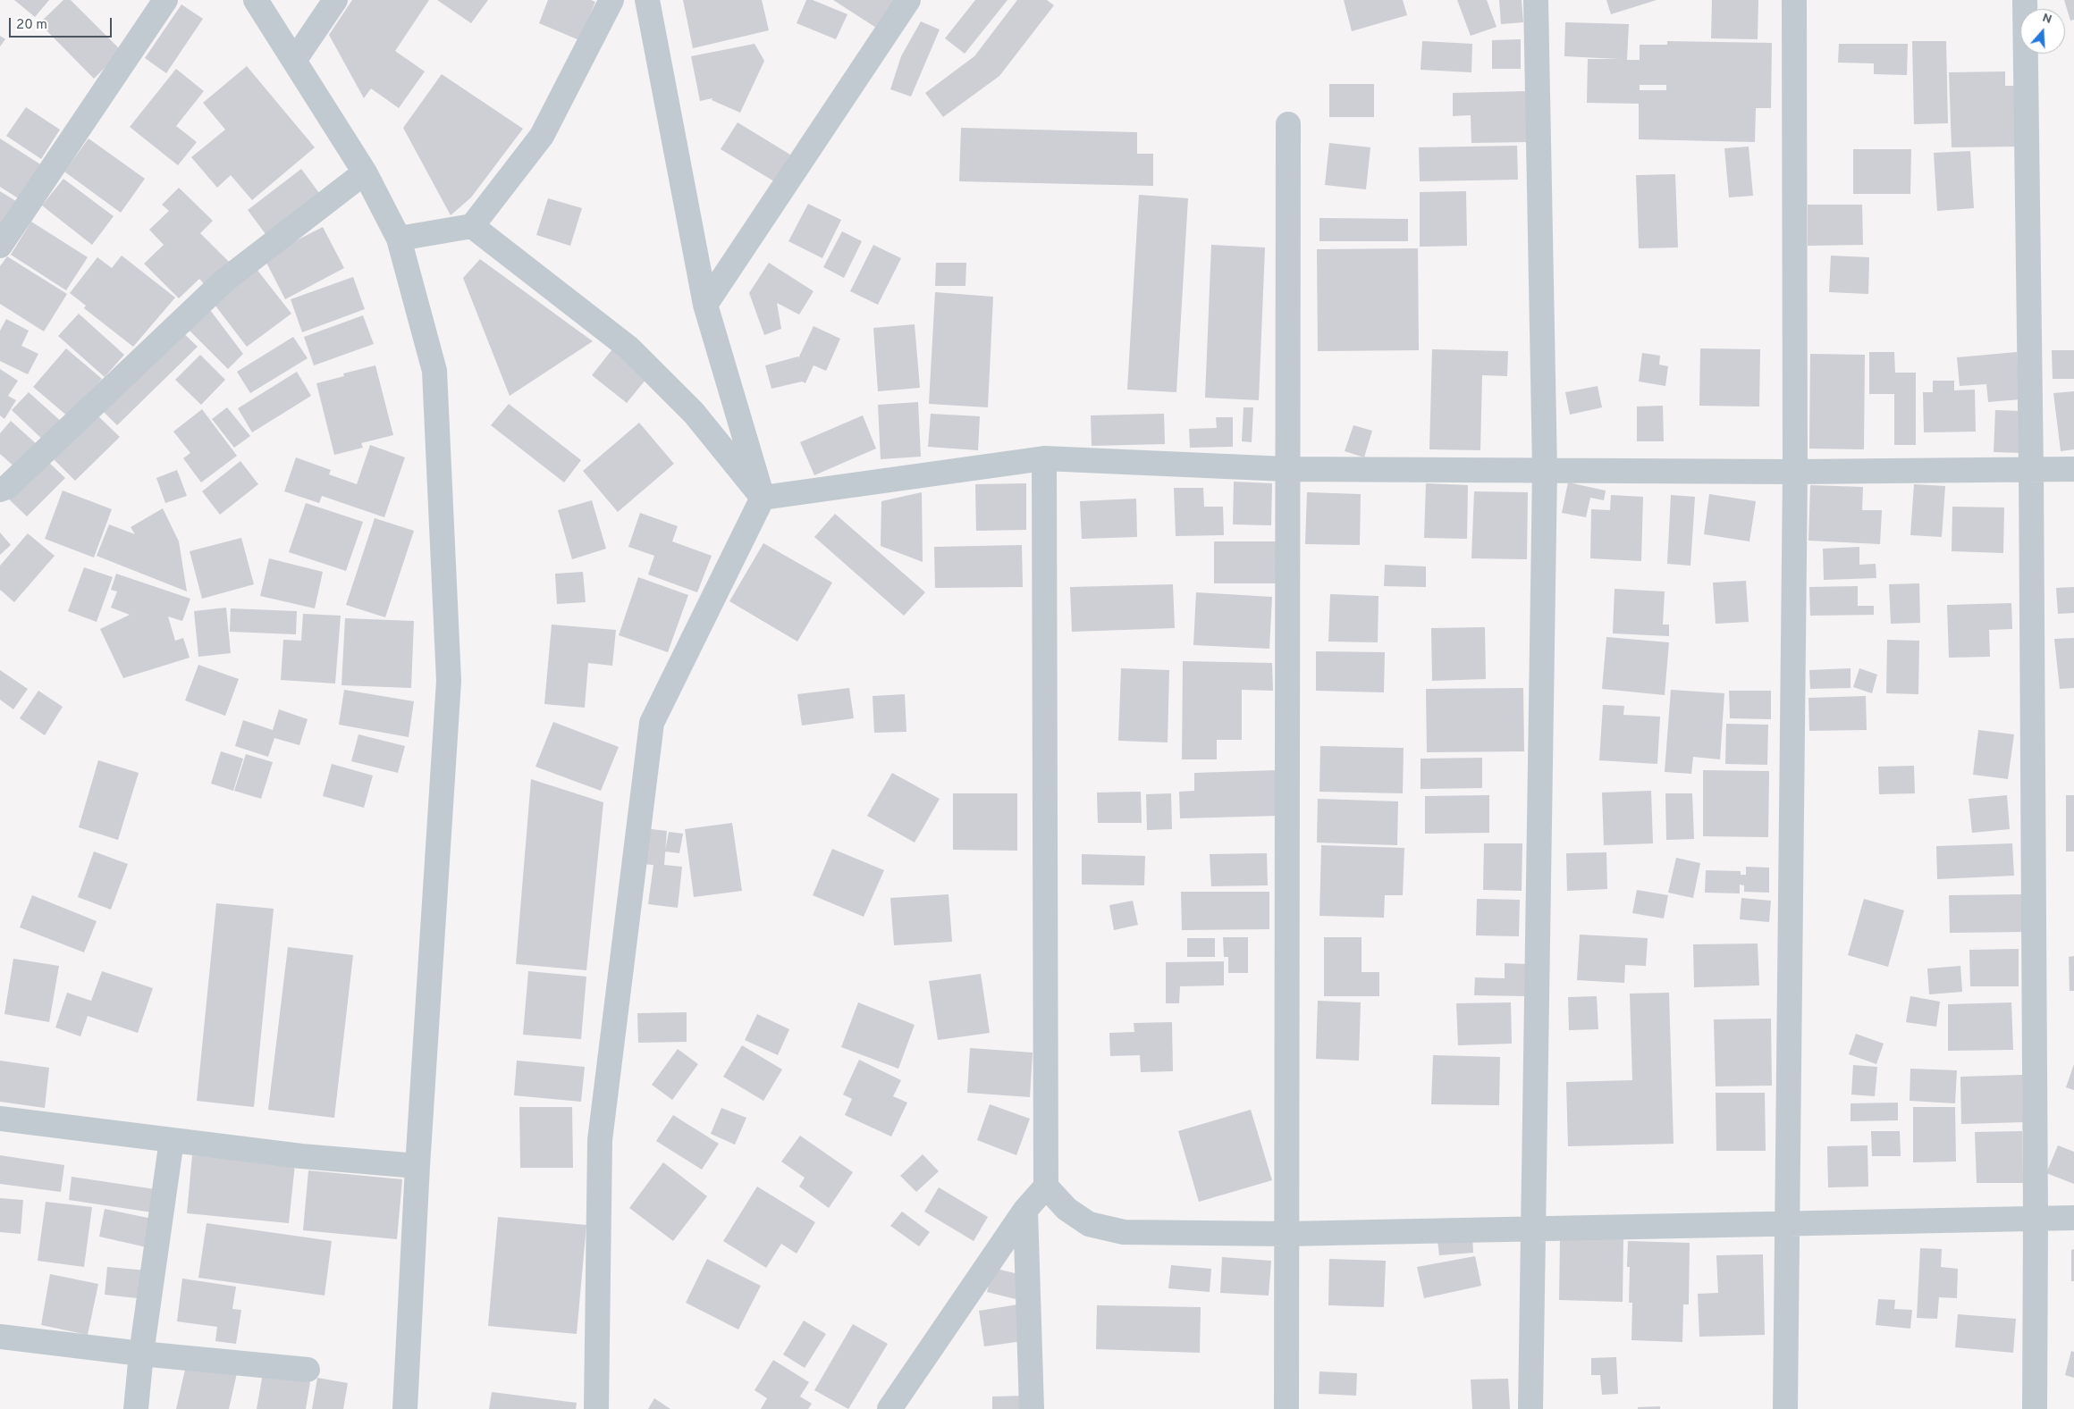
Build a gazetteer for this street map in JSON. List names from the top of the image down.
{
  "scale_bar": "20 m",
  "north": "top"
}
